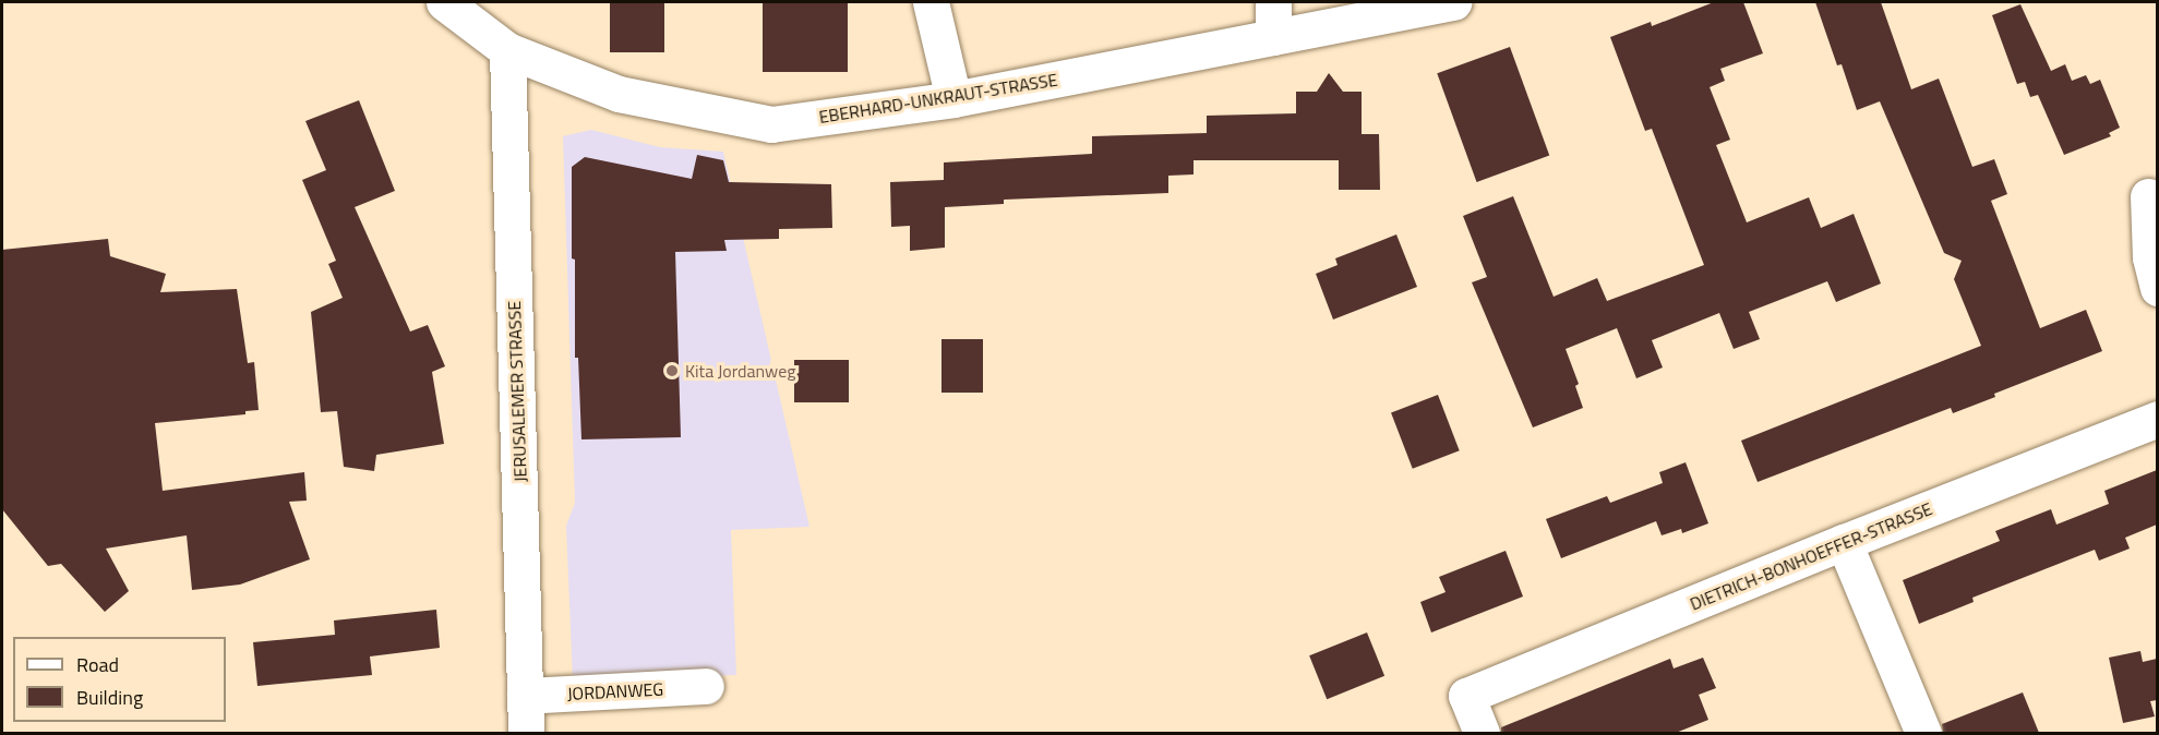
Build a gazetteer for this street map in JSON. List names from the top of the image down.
{
  "streets": {
    "street": [
      "EBERHARD-UNKRAUT-STRASSE",
      "JERUSALEMER STRASSE",
      "DIETRICH-BONHOEFFER-STRASSE",
      "JORDANWEG"
    ]
  },
  "crossings": [
    ["EBERHARD-UNKRAUT-STRASSE", "JERUSALEMER STRASSE"],
    ["JERUSALEMER STRASSE", "JORDANWEG"]
  ],
  "places": ["Kita Jordanweg"],
  "legend": ["Road", "Building"]
}
